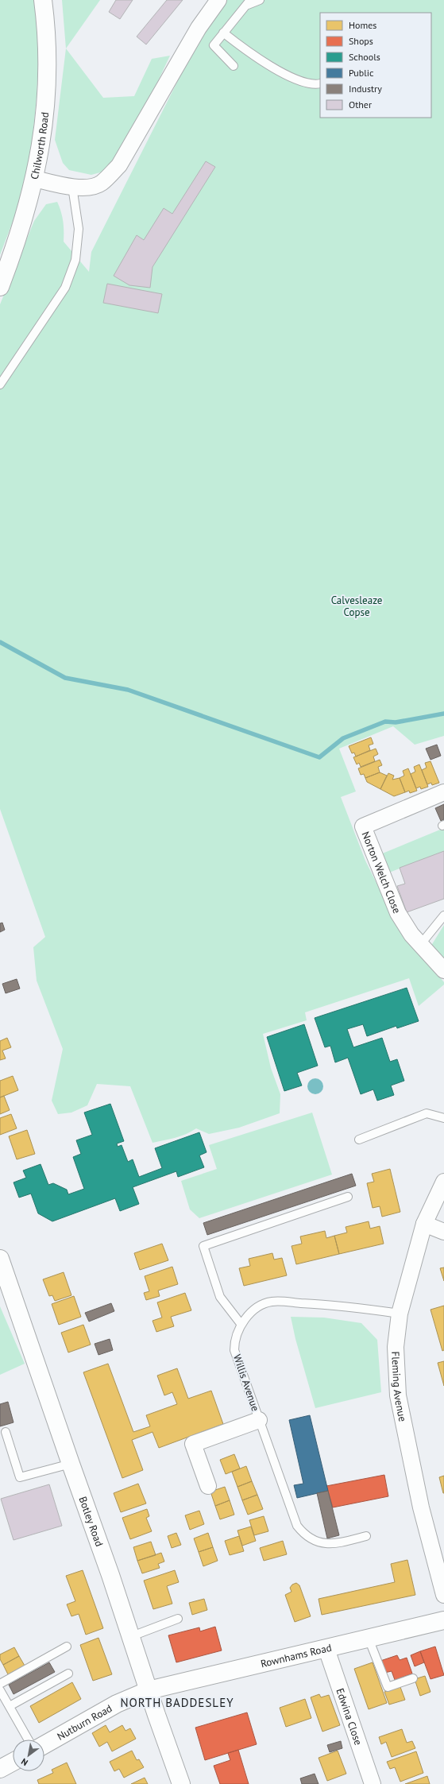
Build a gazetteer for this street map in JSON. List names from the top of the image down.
{
  "streets": {
    "main road": [
      "Chilworth Road",
      "Botley Road",
      "Rownhams Road",
      "Nutburn Road"
    ],
    "street": ["Norton Welch Close", "Fleming Avenue", "Edwina Close"],
    "lane": ["Willis Avenue"]
  },
  "crossings": [
    ["Willis Avenue", "Fleming Avenue"],
    ["Botley Road", "Rownhams Road"],
    ["Botley Road", "Nutburn Road"],
    ["Rownhams Road", "Edwina Close"],
    ["Rownhams Road", "Nutburn Road"]
  ],
  "districts": ["NORTH BADDESLEY"],
  "parks": ["Calvesleaze Copse"],
  "legend": [
    "Homes",
    "Shops",
    "Schools",
    "Public",
    "Industry",
    "Other"
  ],
  "north": "bottom left"
}
